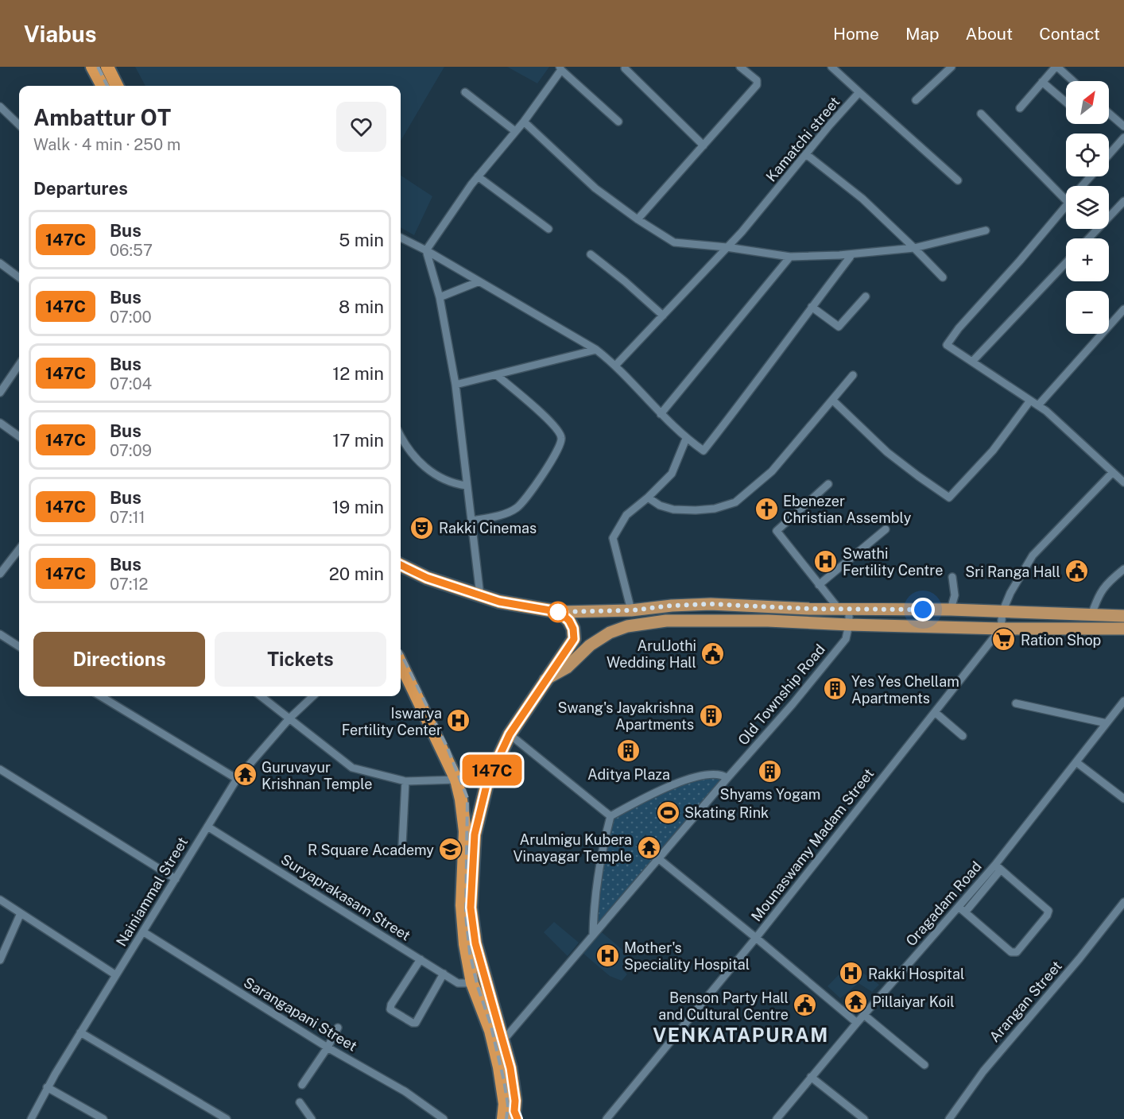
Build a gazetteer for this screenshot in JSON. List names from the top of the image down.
{
  "streets": {
    "street": [
      "Kamatchi street",
      "Old Township Road",
      "Mounaswamy Madam Street",
      "Nainiammal Street",
      "Suryaprakasam Street",
      "Oragadam Road",
      "Arangan Street",
      "Sarangapani Street"
    ]
  },
  "crossings": [
    ["Nainiammal Street", "Suryaprakasam Street"],
    ["Nainiammal Street", "Sarangapani Street"]
  ],
  "districts": ["VENKATAPURAM"],
  "places": {
    "church": ["Ebenezer Christian Assembly"],
    "theatre": ["Rakki Cinemas"],
    "hospital": [
      "Swathi Fertility Centre",
      "Iswarya Fertility Center",
      "Mother's Speciality Hospital",
      "Rakki Hospital"
    ],
    "public building": ["Sri Ranga Hall", "ArulJothi Wedding Hall", "Benson Party Hall and Cultural Centre"],
    "supermarket": ["Ration Shop"],
    "building": [
      "Yes Yes Chellam Apartments",
      "Swang's Jayakrishna Apartments",
      "Aditya Plaza",
      "Shyams Yogam"
    ],
    "temple": ["Guruvayur Krishnan Temple", "Arulmigu Kubera Vinayagar Temple", "Pillaiyar Koil"],
    "sports": ["Skating Rink"],
    "school or university": ["R Square Academy"]
  },
  "lines": ["bus line 147C"],
  "north": "top right",
  "page": {
    "header": "Viabus",
    "nav": [
      "Home",
      "Map",
      "About",
      "Contact"
    ],
    "on_map": "147C",
    "map_buttons": ["+", "−"],
    "heading": [
      ["Ambattur OT", "Walk · 4 min · 250 m"],
      "Departures"
    ],
    "list": [
      {
        "mark": "147C",
        "name": "Bus",
        "note": "06:57",
        "value": "5 min"
      },
      {
        "mark": "147C",
        "name": "Bus",
        "note": "07:00",
        "value": "8 min"
      },
      {
        "mark": "147C",
        "name": "Bus",
        "note": "07:04",
        "value": "12 min"
      },
      {
        "mark": "147C",
        "name": "Bus",
        "note": "07:09",
        "value": "17 min"
      },
      {
        "mark": "147C",
        "name": "Bus",
        "note": "07:11",
        "value": "19 min"
      },
      {
        "mark": "147C",
        "name": "Bus",
        "note": "07:12",
        "value": "20 min"
      }
    ],
    "buttons": ["Directions", "Tickets"]
  }
}
